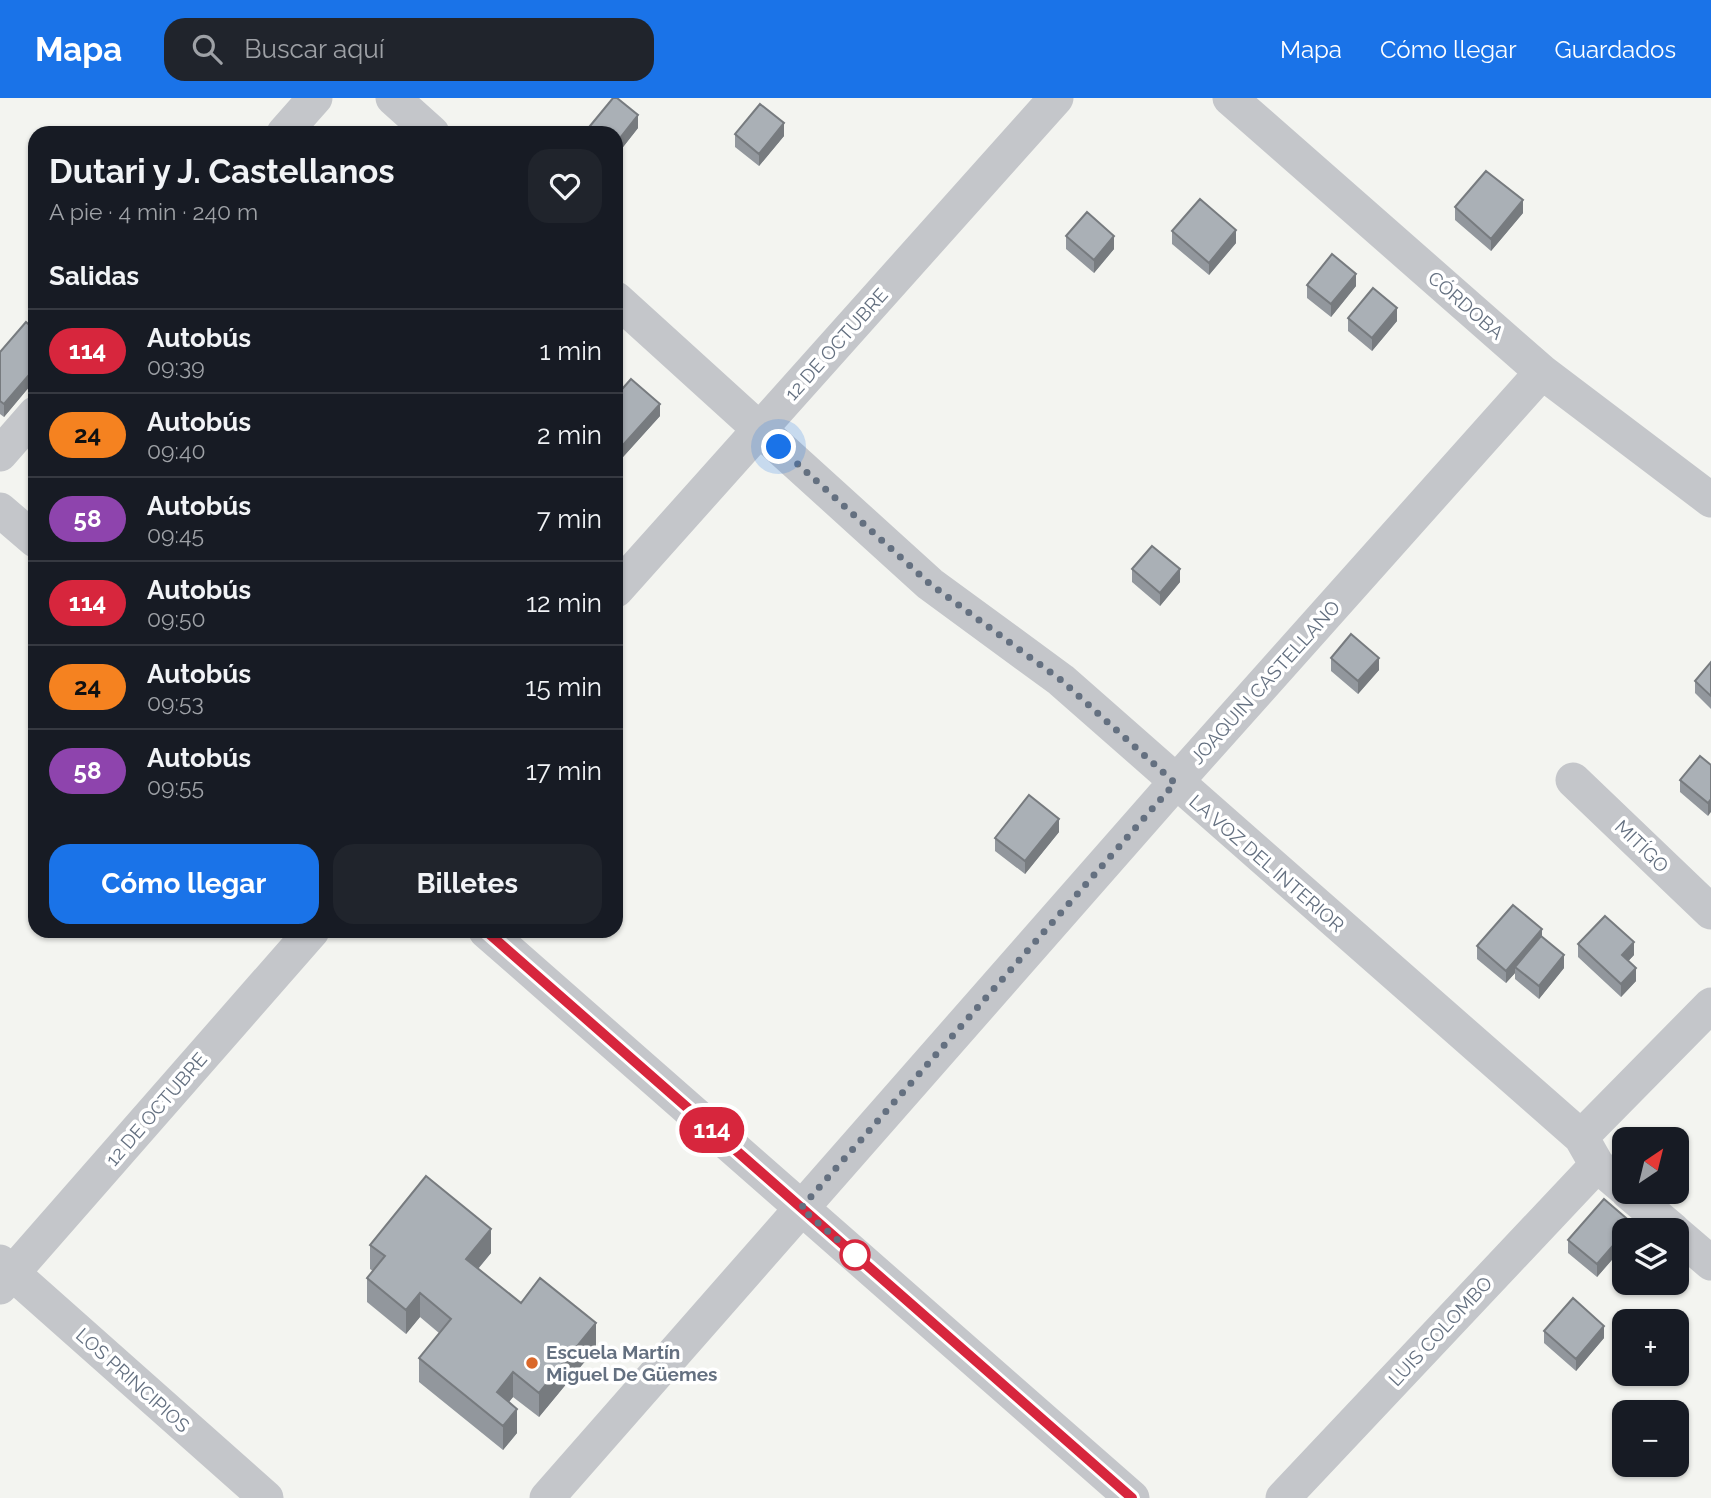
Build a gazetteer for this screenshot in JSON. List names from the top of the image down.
{
  "streets": {
    "street": [
      "CÓRDOBA",
      "12 DE OCTUBRE",
      "JOAQUIN CASTELLANO",
      "MITÍGO",
      "LA VOZ DEL INTERIOR",
      "LUIS COLOMBO",
      "LOS PRINCIPIOS"
    ]
  },
  "crossings": [
    ["CÓRDOBA", "JOAQUIN CASTELLANO"],
    ["12 DE OCTUBRE", "LA VOZ DEL INTERIOR"],
    ["12 DE OCTUBRE", "LOS PRINCIPIOS"],
    ["JOAQUIN CASTELLANO", "LA VOZ DEL INTERIOR"],
    ["LA VOZ DEL INTERIOR", "LUIS COLOMBO"]
  ],
  "places": ["Escuela Martín Miguel De Güemes"],
  "lines": ["bus line 114"],
  "north": "top right",
  "page": {
    "header": "Mapa",
    "search": "Buscar aquí",
    "nav": ["Mapa", "Cómo llegar", "Guardados"],
    "on_map": "114",
    "heading": [
      ["Dutari y J. Castellanos", "A pie · 4 min · 240 m"],
      "Salidas"
    ],
    "list": [
      {
        "mark": "114",
        "name": "Autobús",
        "note": "09:39",
        "value": "1 min"
      },
      {
        "mark": "24",
        "name": "Autobús",
        "note": "09:40",
        "value": "2 min"
      },
      {
        "mark": "58",
        "name": "Autobús",
        "note": "09:45",
        "value": "7 min"
      },
      {
        "mark": "114",
        "name": "Autobús",
        "note": "09:50",
        "value": "12 min"
      },
      {
        "mark": "24",
        "name": "Autobús",
        "note": "09:53",
        "value": "15 min"
      },
      {
        "mark": "58",
        "name": "Autobús",
        "note": "09:55",
        "value": "17 min"
      }
    ],
    "buttons": ["Cómo llegar", "Billetes"],
    "map_buttons": ["+", "−"]
  }
}
